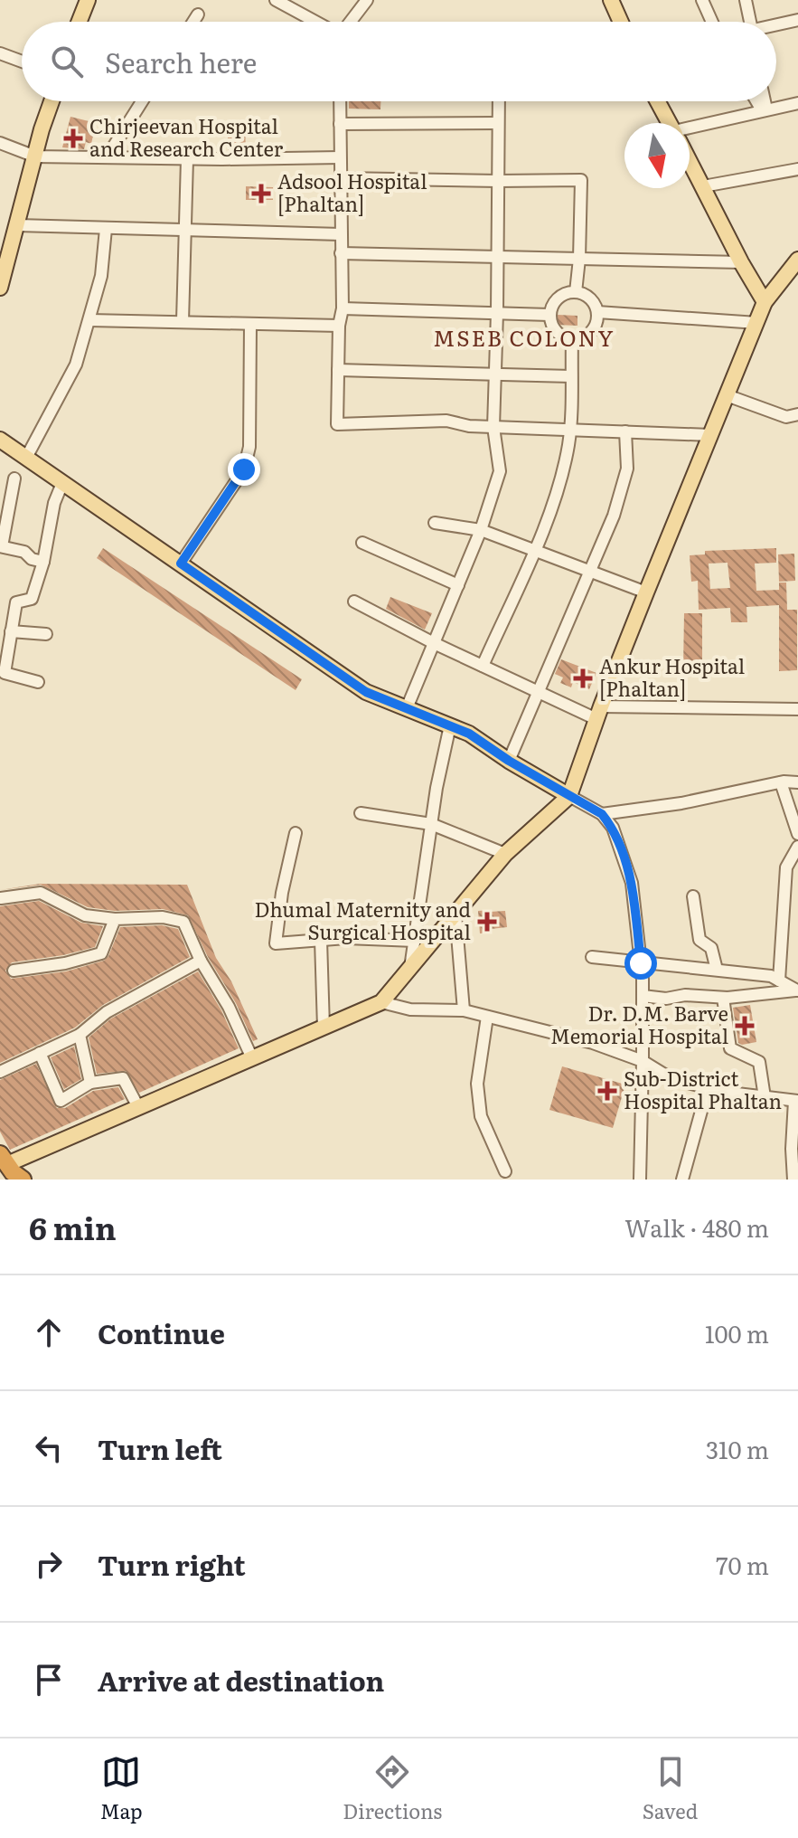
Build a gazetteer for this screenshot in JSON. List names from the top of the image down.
{
  "districts": ["MSEB COLONY"],
  "places": {
    "health": [
      "Chirjeevan Hospital and Research Center",
      "Adsool Hospital [Phaltan]",
      "Ankur Hospital [Phaltan]",
      "Dhumal Maternity and Surgical Hospital",
      "Dr. D.M. Barve Memorial Hospital",
      "Sub-District Hospital Phaltan"
    ]
  },
  "north": "bottom",
  "page": {
    "search": "Search here",
    "heading": ["6 min", "Walk · 480 m"],
    "list": [
      ["Continue", "100 m"],
      ["Turn left", "310 m"],
      ["Turn right", "70 m"],
      "Arrive at destination"
    ],
    "nav": ["Map", "Directions", "Saved"]
  }
}
